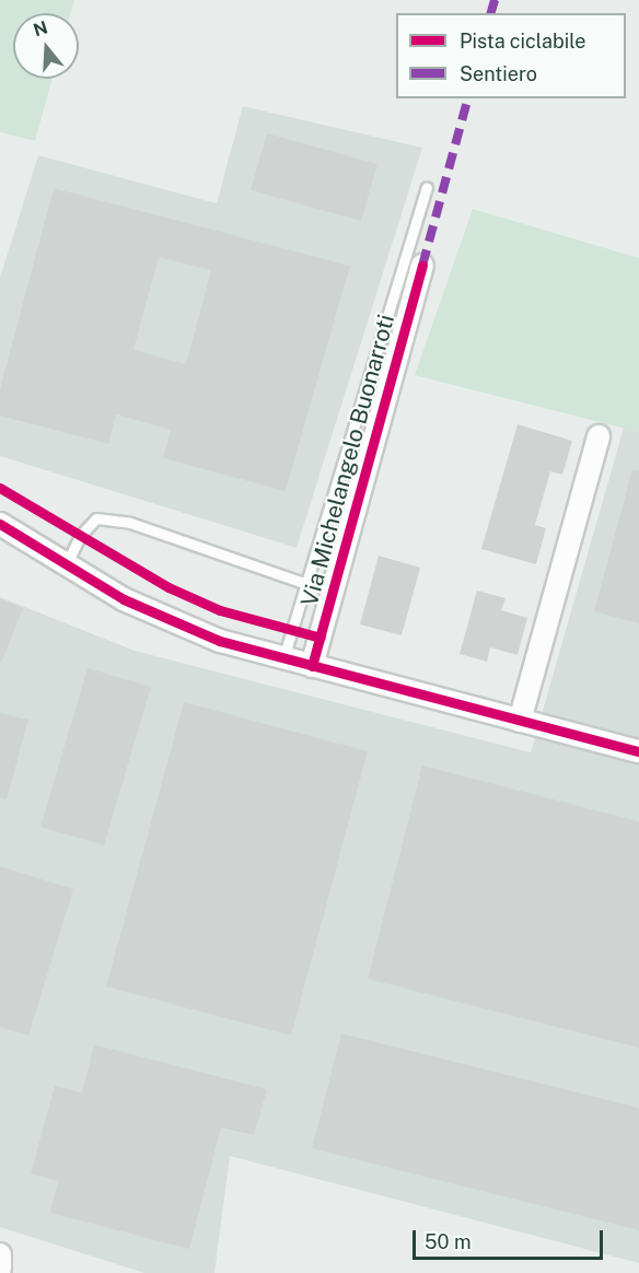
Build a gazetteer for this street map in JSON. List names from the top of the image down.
{
  "streets": {
    "street": ["Via Michelangelo Buonarroti"]
  },
  "legend": ["Pista ciclabile", "Sentiero"],
  "scale_bar": "50 m",
  "north": "top"
}
